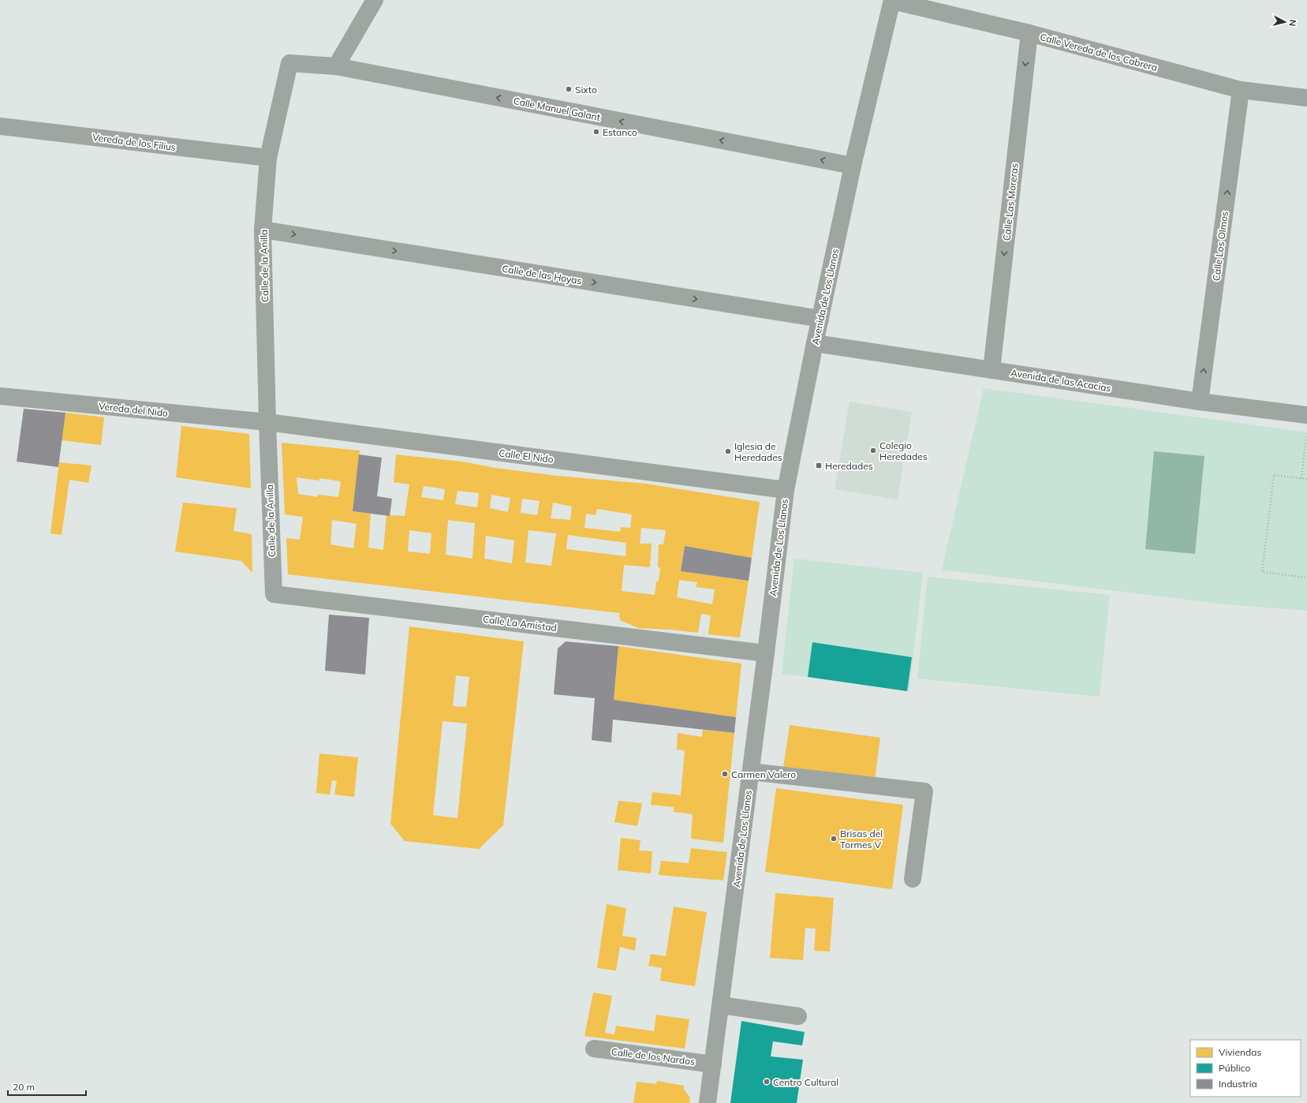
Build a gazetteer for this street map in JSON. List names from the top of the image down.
{
  "streets": {
    "street": [
      "Calle Vereda de los Cabrera",
      "Calle Manuel Galant",
      "Vereda de los Filius",
      "Calle Las Moreras",
      "Calle Los Olmos",
      "Calle de la Anilla",
      "Calle de las Hoyas",
      "Avenida de Los Llanos",
      "Avenida de las Acacias",
      "Vereda del Nido",
      "Calle El Nido",
      "Calle La Amistad",
      "Calle de los Nardos"
    ]
  },
  "crossings": [
    ["Calle Vereda de los Cabrera", "Calle Las Moreras"],
    ["Calle Vereda de los Cabrera", "Calle Los Olmos"],
    ["Calle Vereda de los Cabrera", "Avenida de Los Llanos"],
    ["Calle Manuel Galant", "Calle de la Anilla"],
    ["Calle Manuel Galant", "Avenida de Los Llanos"],
    ["Vereda de los Filius", "Calle de la Anilla"],
    ["Calle Las Moreras", "Avenida de las Acacias"],
    ["Calle Los Olmos", "Avenida de las Acacias"],
    ["Calle de la Anilla", "Calle de las Hoyas"],
    ["Calle de la Anilla", "Vereda del Nido"],
    ["Calle de la Anilla", "Calle El Nido"],
    ["Calle de la Anilla", "Calle La Amistad"],
    ["Calle de las Hoyas", "Avenida de Los Llanos"],
    ["Avenida de Los Llanos", "Avenida de las Acacias"],
    ["Avenida de Los Llanos", "Calle El Nido"],
    ["Avenida de Los Llanos", "Calle La Amistad"],
    ["Avenida de Los Llanos", "Calle de los Nardos"],
    ["Vereda del Nido", "Calle El Nido"]
  ],
  "one_way": [
    "Calle Manuel Galant",
    "Calle Las Moreras",
    "Calle Los Olmos",
    "Calle de las Hoyas"
  ],
  "places": {
    "other": [
      "Sixto",
      "Estanco",
      "Colegio Heredades",
      "Iglesia de Heredades",
      "Carmen Valero",
      "Brisas del Tormes V",
      "Centro Cultural"
    ],
    "transit": ["Heredades"]
  },
  "legend": ["Viviendas", "Público", "Industria"],
  "scale_bar": "20 m",
  "north": "right"
}
